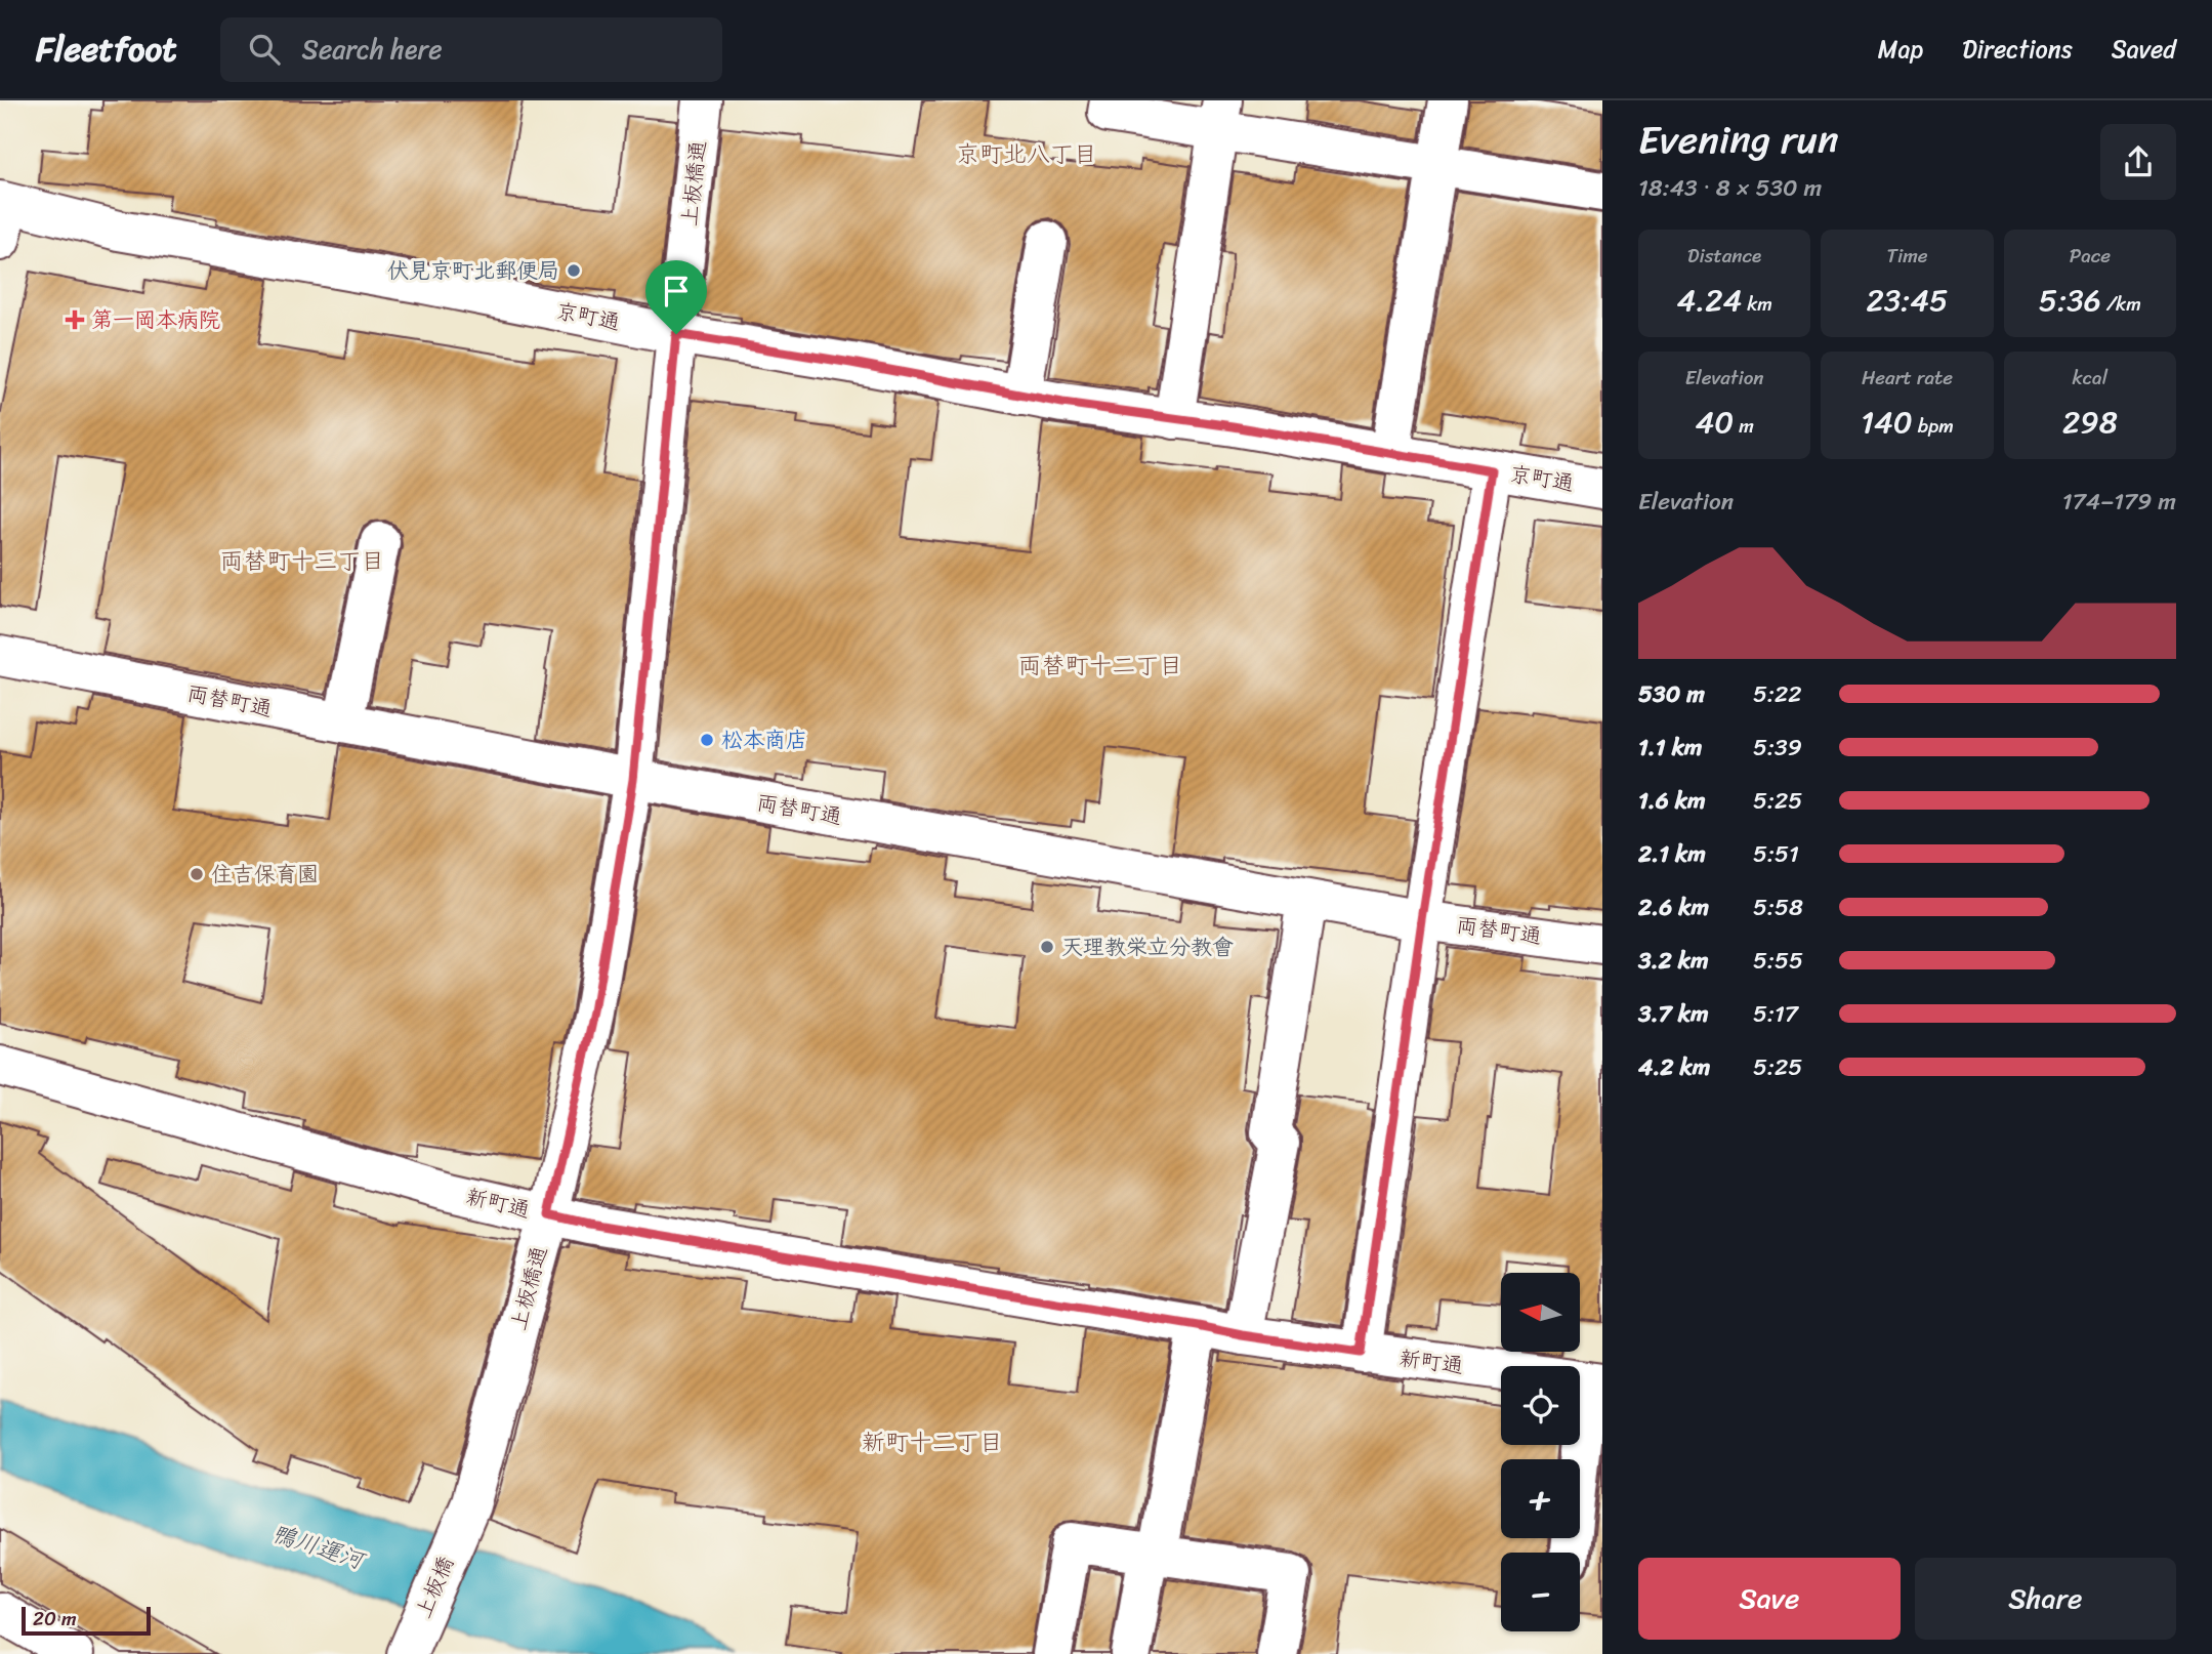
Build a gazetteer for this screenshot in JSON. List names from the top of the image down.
{
  "streets": {
    "street": [
      "上板橋通",
      "京町通",
      "両替町通",
      "新町通",
      "上板橋"
    ]
  },
  "crossings": [
    ["上板橋通", "京町通"],
    ["上板橋通", "両替町通"],
    ["上板橋通", "新町通"],
    ["上板橋通", "上板橋"]
  ],
  "districts": [
    "京町北八丁目",
    "両替町十三丁目",
    "両替町十二丁目",
    "新町十二丁目"
  ],
  "water": ["鴨川運河"],
  "places": {
    "other": [
      "伏見京町北郵便局",
      "松本商店",
      "住吉保育園",
      "天理教栄立分教會"
    ],
    "health": ["第一岡本病院"]
  },
  "scale_bar": "20 m",
  "north": "left",
  "page": {
    "header": "Fleetfoot",
    "search": "Search here",
    "nav": ["Map", "Directions", "Saved"],
    "heading": ["Evening run", "18:43 · 8 × 530 m"],
    "stats": [
      ["Distance", "4.24 km"],
      ["Time", "23:45"],
      ["Pace", "5:36 /km"],
      ["Elevation", "40 m"],
      ["Heart rate", "140 bpm"],
      ["kcal", "298"]
    ],
    "chart": ["Elevation", "174–179 m"],
    "list": [
      {
        "name": "530 m",
        "note": "5:22"
      },
      {
        "name": "1.1 km",
        "note": "5:39"
      },
      {
        "name": "1.6 km",
        "note": "5:25"
      },
      {
        "name": "2.1 km",
        "note": "5:51"
      },
      {
        "name": "2.6 km",
        "note": "5:58"
      },
      {
        "name": "3.2 km",
        "note": "5:55"
      },
      {
        "name": "3.7 km",
        "note": "5:17"
      },
      {
        "name": "4.2 km",
        "note": "5:25"
      }
    ],
    "map_buttons": ["+", "−"],
    "buttons": ["Save", "Share"],
    "scale": "20 m"
  }
}
